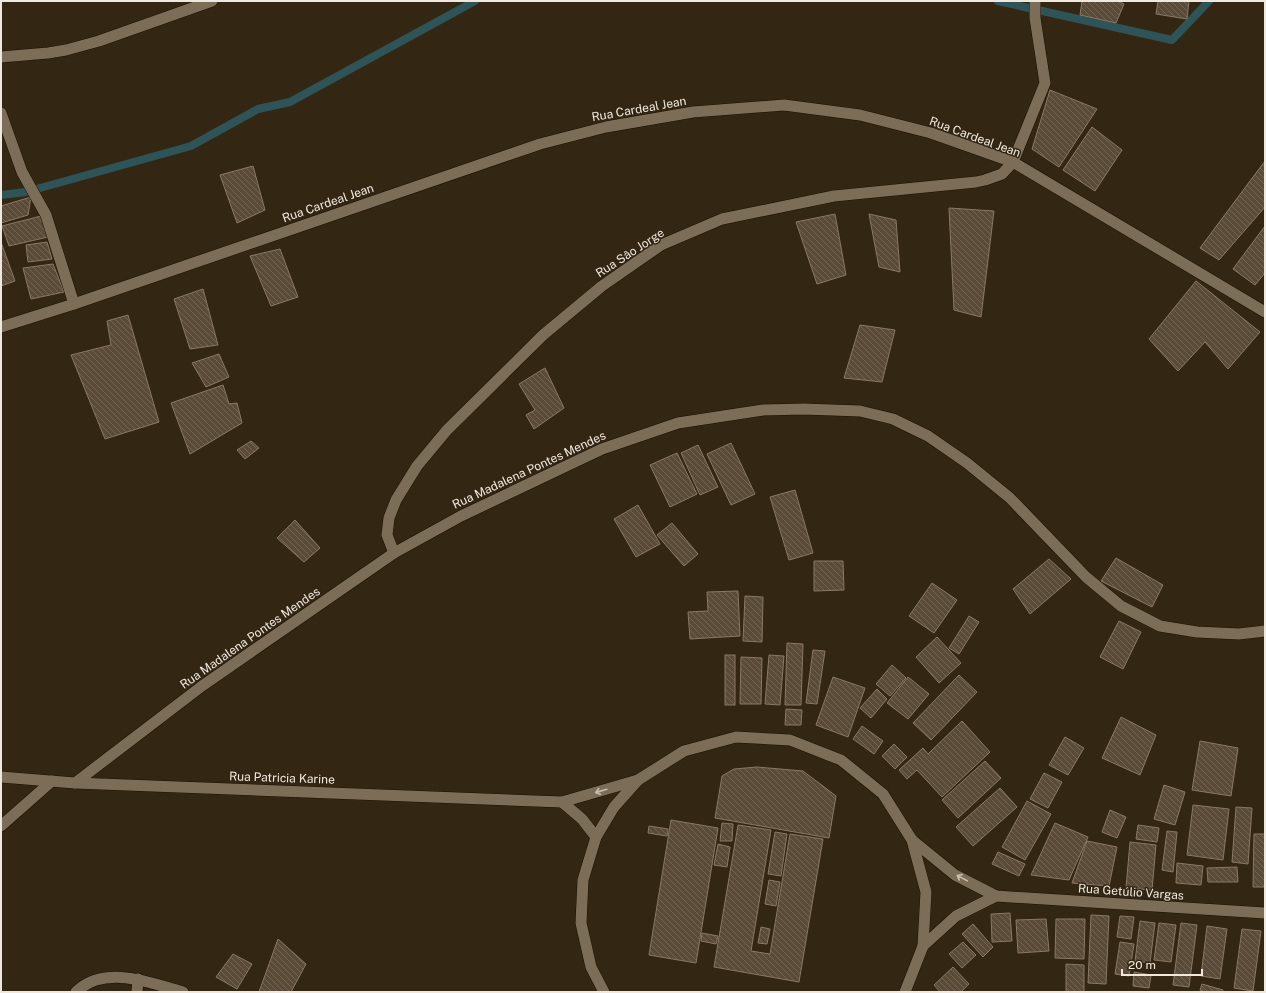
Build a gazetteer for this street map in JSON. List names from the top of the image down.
{
  "streets": {
    "street": [
      "Rua Cardeal Jean",
      "Rua Sâo Jorge",
      "Rua Madalena Pontes Mendes",
      "Rua Patricia Karine",
      "Rua Getúlio Vargas"
    ]
  },
  "crossings": [
    ["Rua Cardeal Jean", "Rua Sâo Jorge"],
    ["Rua Sâo Jorge", "Rua Madalena Pontes Mendes"],
    ["Rua Madalena Pontes Mendes", "Rua Patricia Karine"]
  ],
  "scale_bar": "20 m"
}
